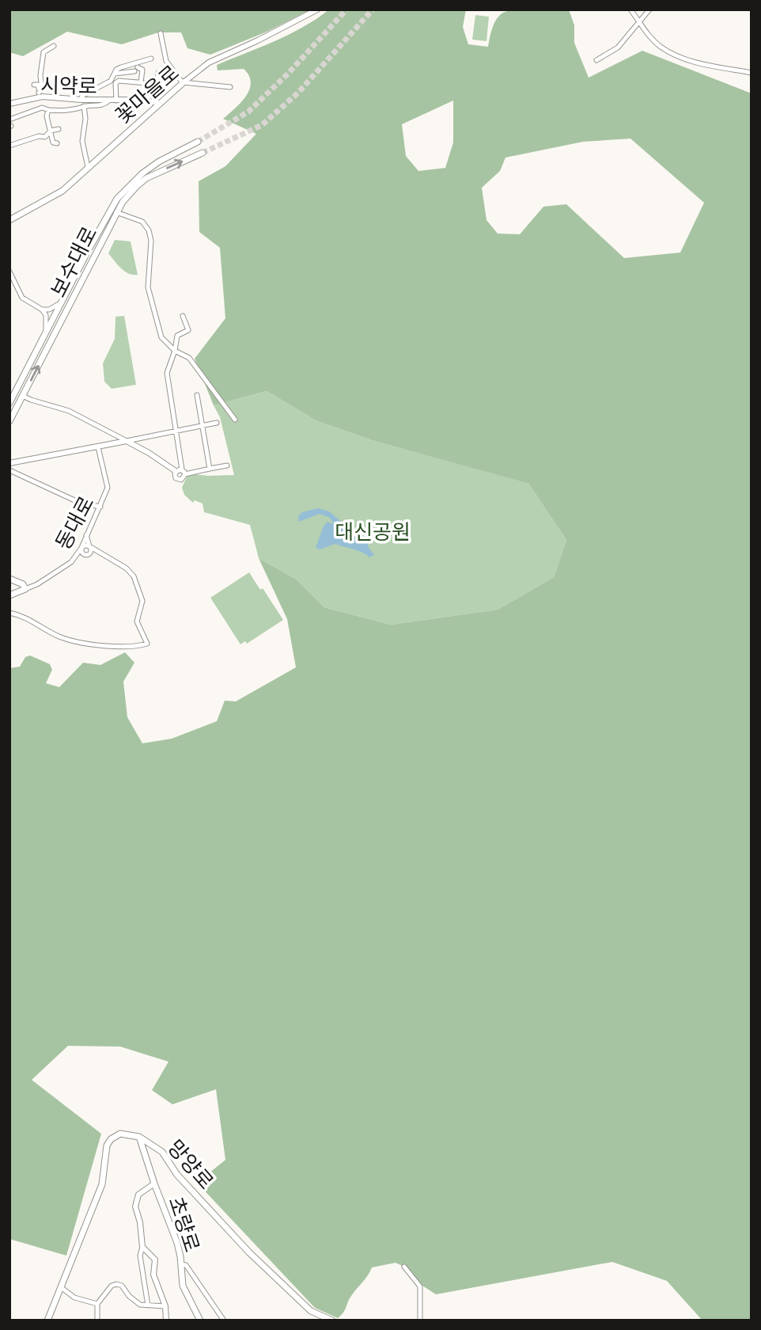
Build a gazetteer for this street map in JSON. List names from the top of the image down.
{
  "streets": {
    "main road": [
      "꽃마을로",
      "보수대로",
      "망양로",
      "초량로"
    ],
    "street": ["시약로", "동대로"]
  },
  "crossings": [
    ["시약로", "꽃마을로"],
    ["망양로", "초량로"]
  ],
  "parks": ["대신공원"]
}
